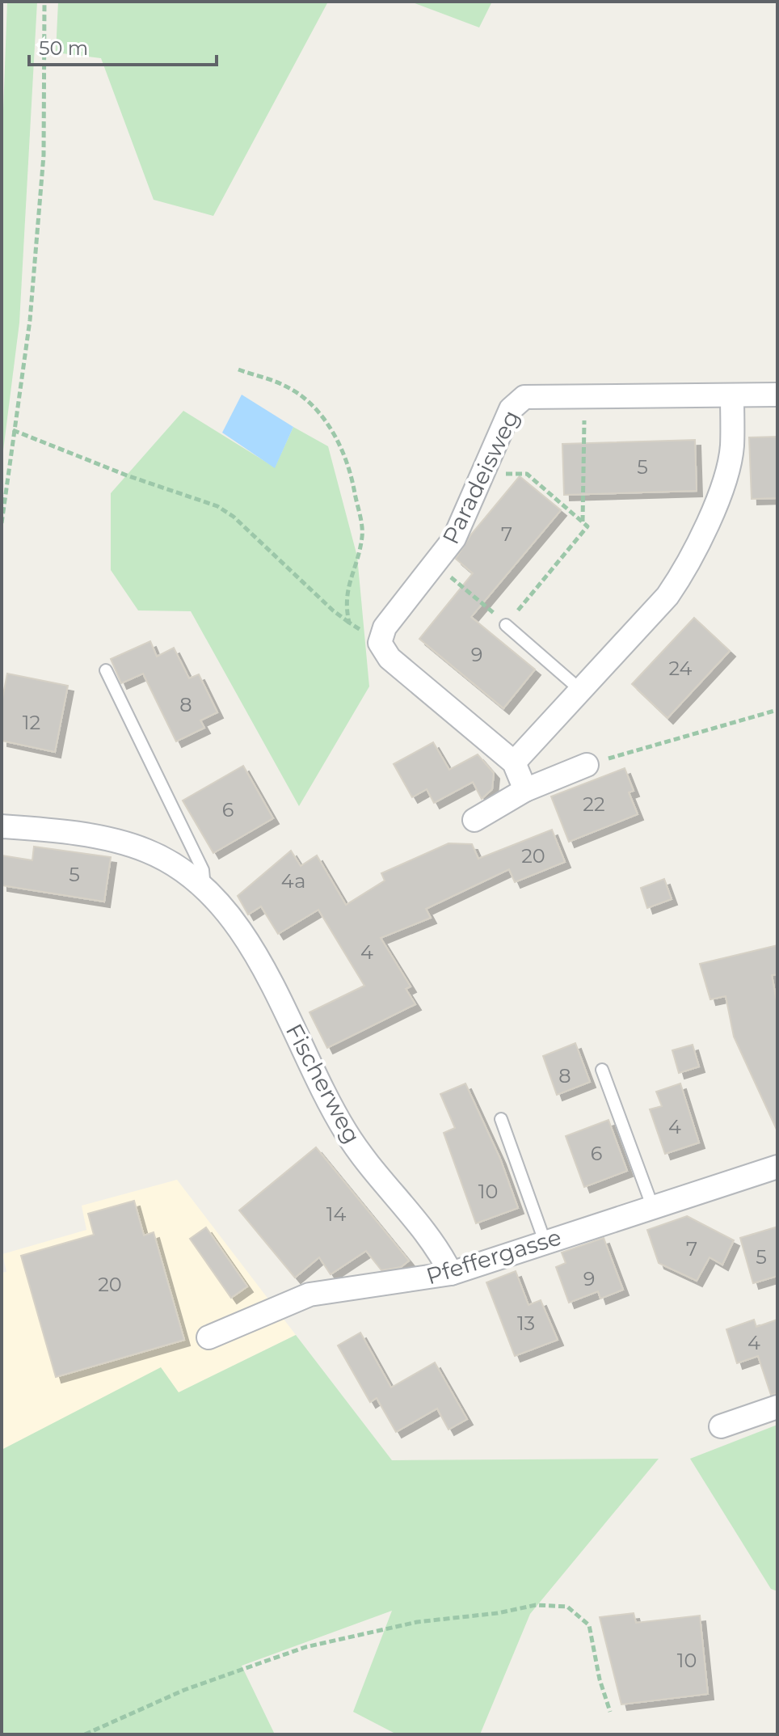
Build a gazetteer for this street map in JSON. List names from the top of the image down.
{
  "streets": {
    "street": ["Paradeisweg", "Fischerweg", "Pfeffergasse"]
  },
  "crossings": [
    ["Fischerweg", "Pfeffergasse"]
  ],
  "house_numbers": [
    "5",
    "7",
    "9",
    "24",
    "8",
    "12",
    "22",
    "6",
    "20",
    "5",
    "4a",
    "4",
    "8",
    "4",
    "6",
    "10",
    "14",
    "7",
    "5",
    "9",
    "20",
    "13",
    "4",
    "10"
  ],
  "scale_bar": "50 m"
}
